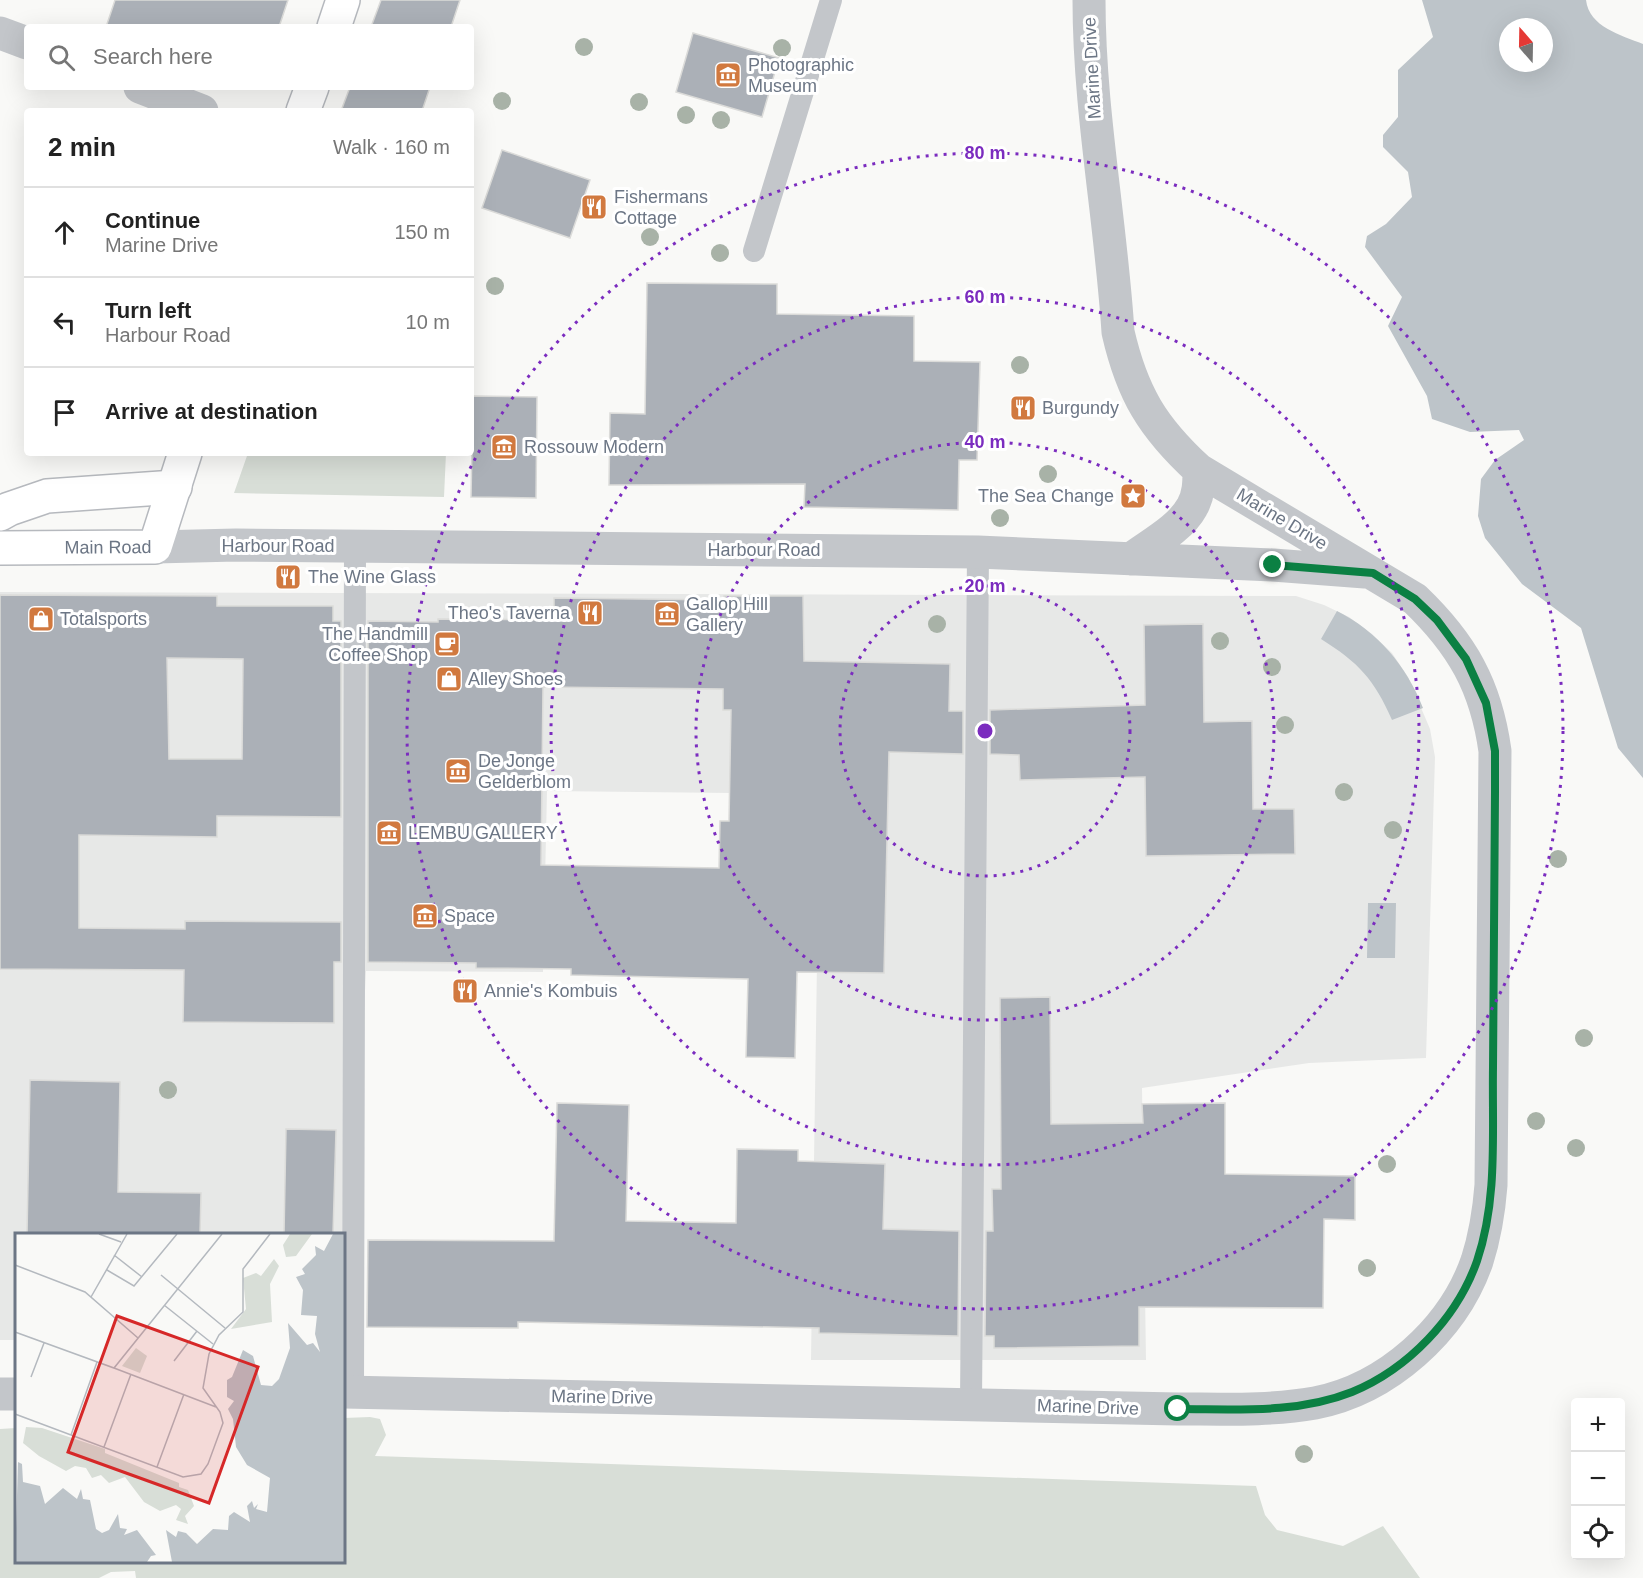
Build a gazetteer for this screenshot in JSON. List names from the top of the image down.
{
  "streets": {
    "main road": ["Main Road"],
    "street": ["Marine Drive", "Harbour Road"]
  },
  "crossings": [
    ["Marine Drive", "Harbour Road"],
    ["Main Road", "Harbour Road"]
  ],
  "places": {
    "museum": [
      "Photographic Museum",
      "Rossouw Modern",
      "Gallop Hill Gallery",
      "De Jonge Gelderblom",
      "LEMBU GALLERY",
      "Space"
    ],
    "restaurant": [
      "Fishermans Cottage",
      "Burgundy",
      "The Wine Glass",
      "Theo's Taverna",
      "Annie's Kombuis"
    ],
    "place": ["The Sea Change"],
    "shop": ["Totalsports", "Alley Shoes"],
    "cafe": ["The Handmill Coffee Shop"]
  },
  "north": "top",
  "page": {
    "search": "Search here",
    "heading": ["2 min", "Walk · 160 m"],
    "list": [
      ["Continue", "Marine Drive", "150 m"],
      ["Turn left", "Harbour Road", "10 m"],
      "Arrive at destination"
    ],
    "map_buttons": ["+", "−"]
  },
  "rings": [
    "80 m",
    "60 m",
    "40 m",
    "20 m"
  ]
}
